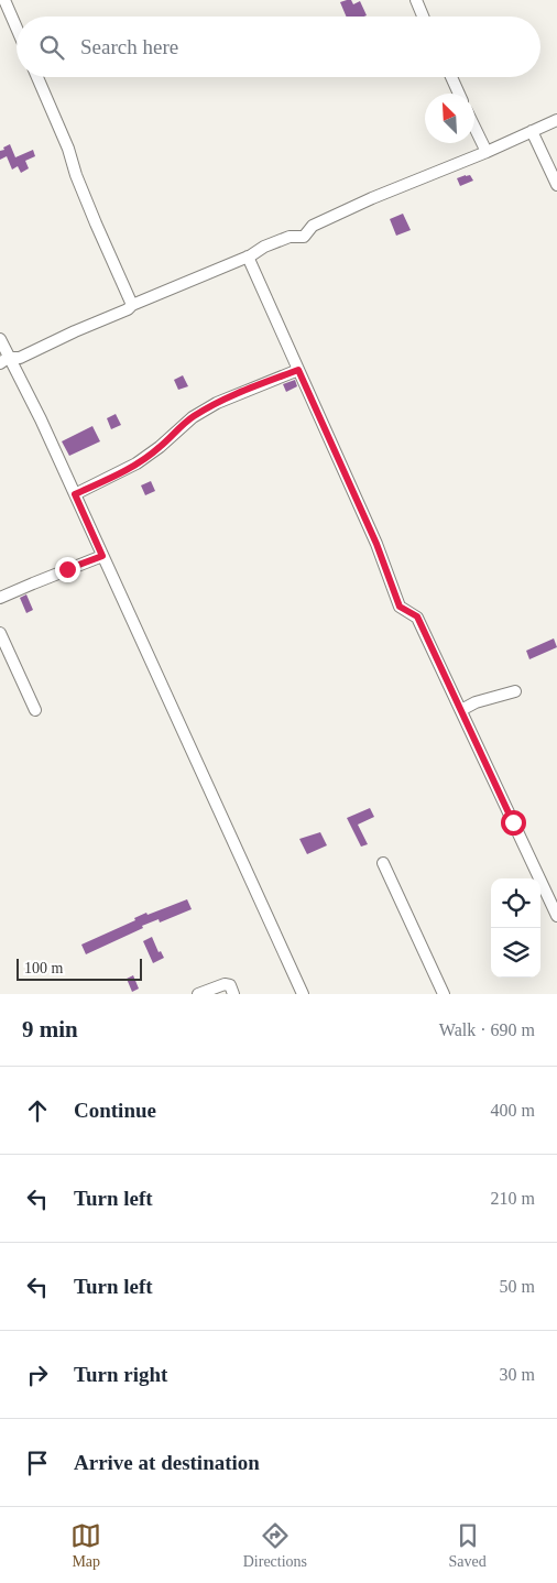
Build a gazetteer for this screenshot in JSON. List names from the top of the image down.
{
  "scale_bar": "100 m",
  "north": "top left",
  "page": {
    "search": "Search here",
    "scale": "100 m",
    "heading": ["9 min", "Walk · 690 m"],
    "list": [
      ["Continue", "400 m"],
      ["Turn left", "210 m"],
      ["Turn left", "50 m"],
      ["Turn right", "30 m"],
      "Arrive at destination"
    ],
    "nav": ["Map", "Directions", "Saved"]
  }
}
